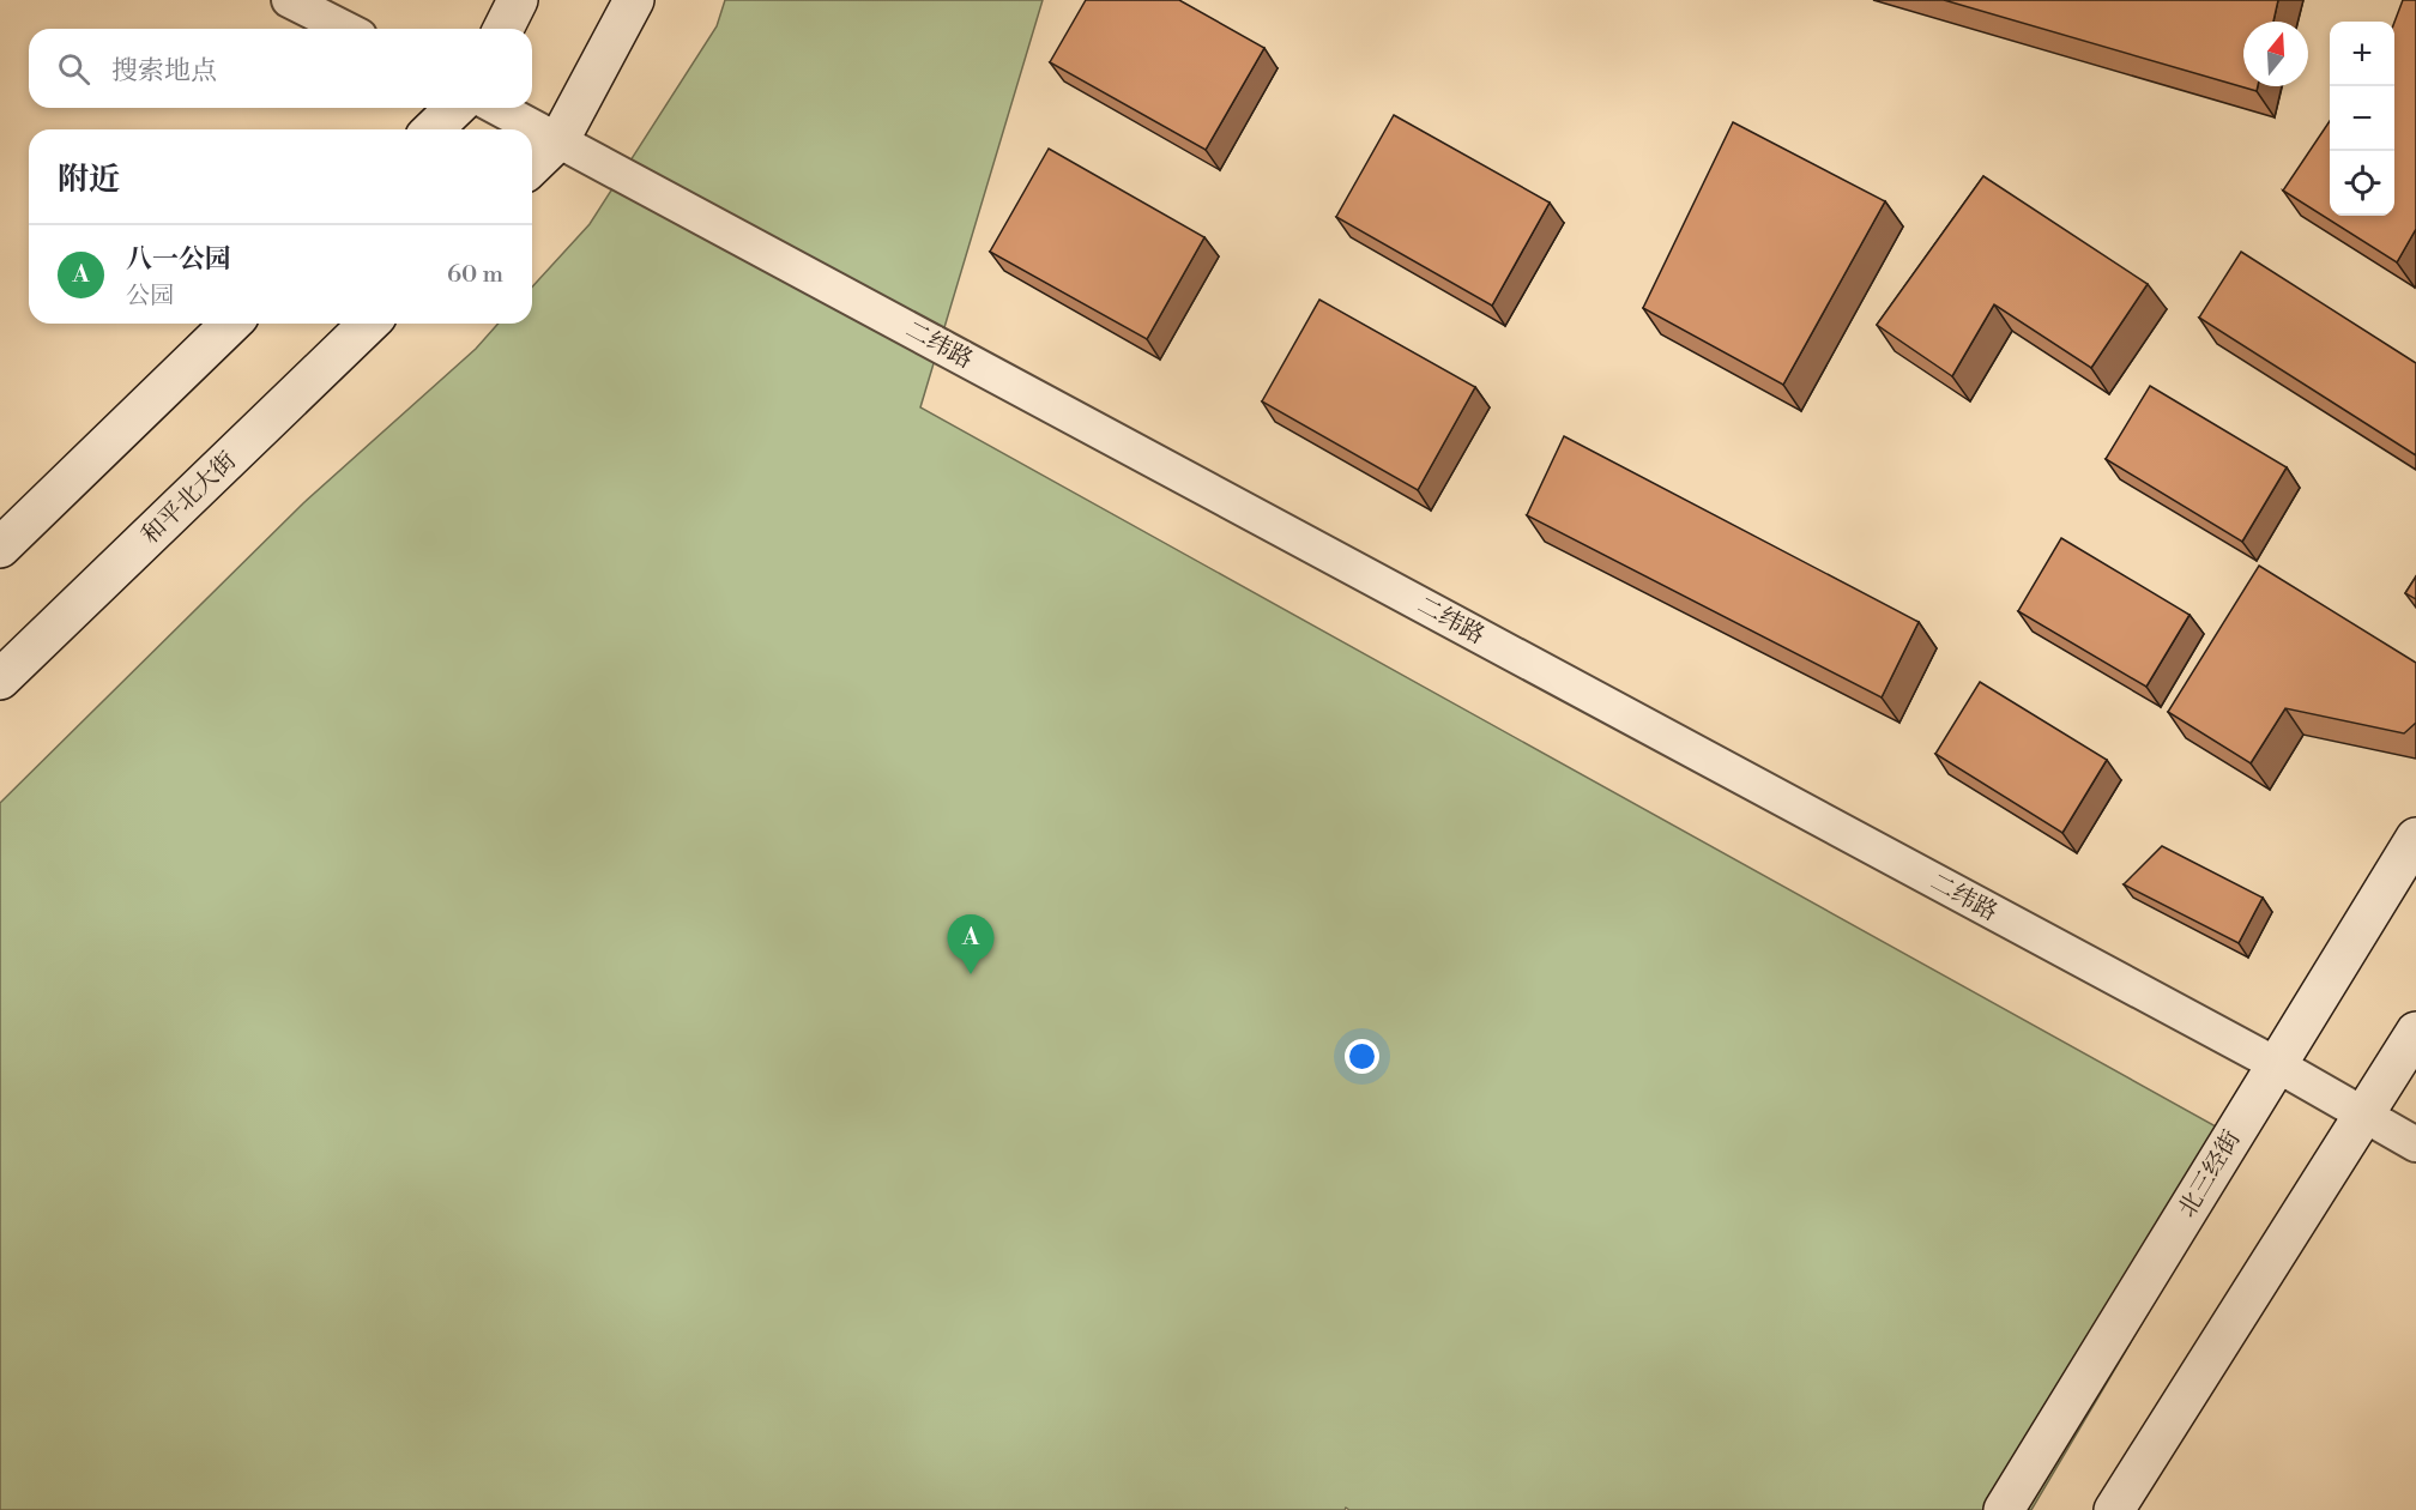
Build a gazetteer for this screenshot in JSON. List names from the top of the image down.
{
  "streets": {
    "main road": ["和平北大街", "北三经街"],
    "street": ["二纬路"]
  },
  "crossings": [
    ["二纬路", "北三经街"]
  ],
  "north": "top",
  "page": {
    "map_buttons": ["+", "−"],
    "search": "搜索地点",
    "heading": "附近",
    "list": [
      {
        "mark": "A",
        "name": "八一公园",
        "note": "公园",
        "value": "60 m"
      }
    ],
    "pins": "A"
  }
}
